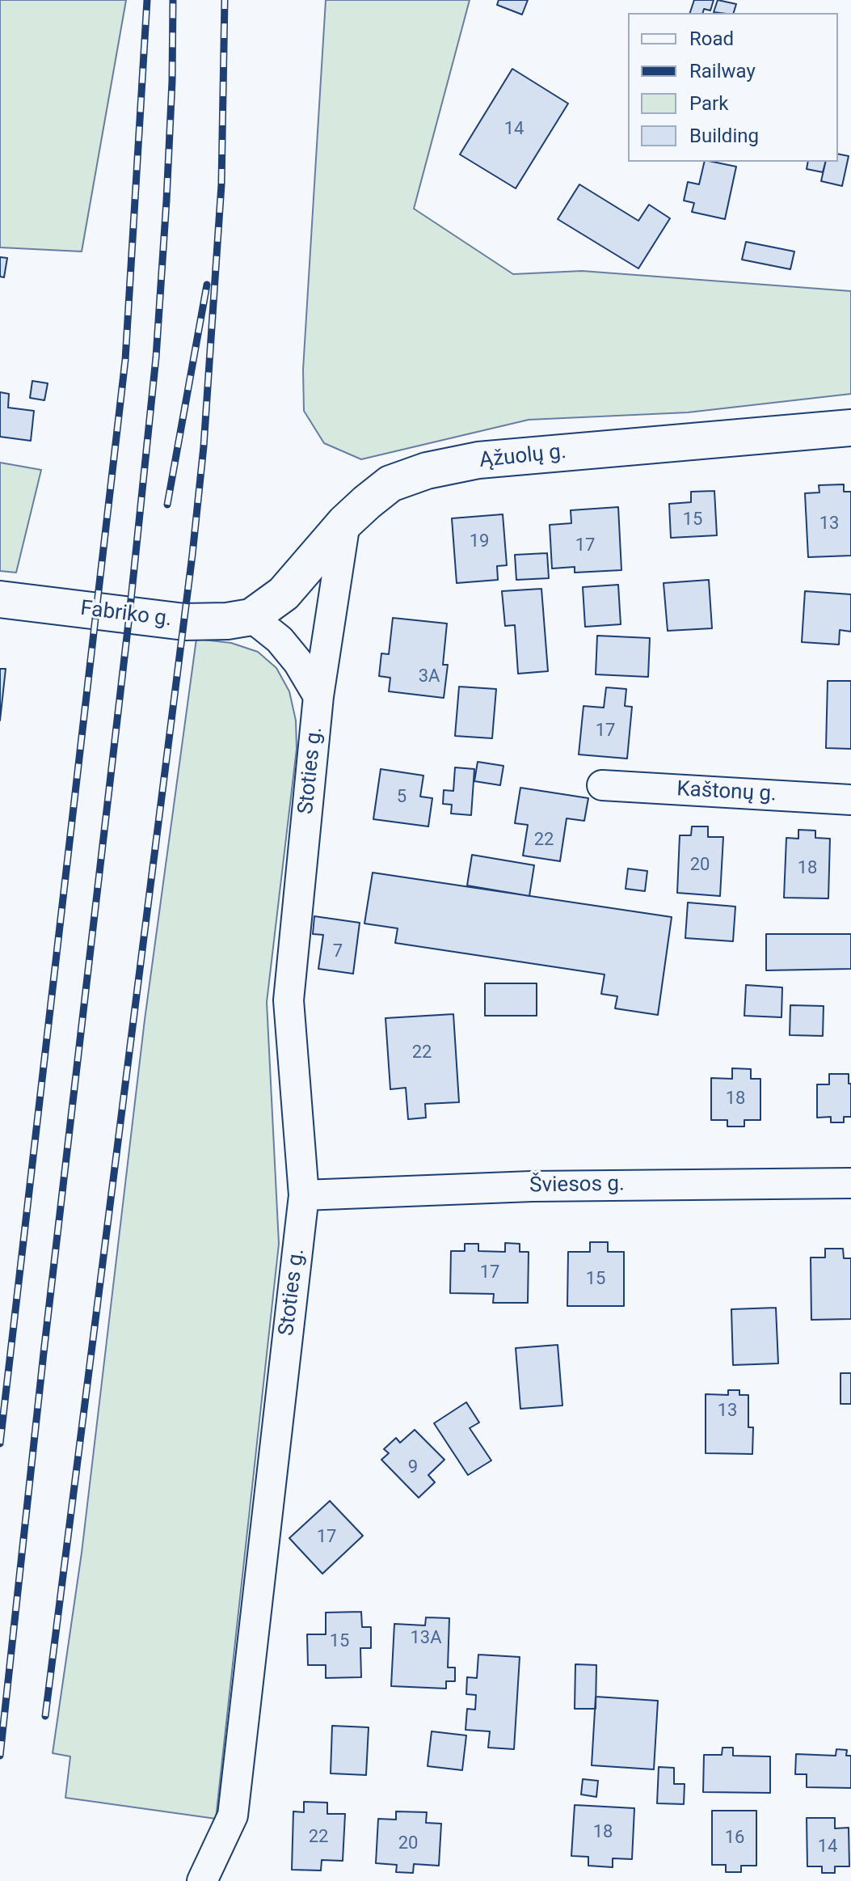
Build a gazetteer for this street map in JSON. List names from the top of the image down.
{
  "streets": {
    "main road": ["Ąžuolų g.", "Fabriko g."],
    "street": ["Stoties g.", "Kaštonų g.", "Šviesos g."]
  },
  "crossings": [
    ["Ąžuolų g.", "Fabriko g."],
    ["Ąžuolų g.", "Stoties g."],
    ["Fabriko g.", "Stoties g."],
    ["Stoties g.", "Šviesos g."]
  ],
  "house_numbers": [
    "14",
    "15",
    "13",
    "19",
    "17",
    "3A",
    "17",
    "5",
    "22",
    "20",
    "18",
    "7",
    "22",
    "18",
    "17",
    "15",
    "13",
    "9",
    "17",
    "13A",
    "15",
    "18",
    "22",
    "16",
    "20",
    "14"
  ],
  "legend": [
    "Road",
    "Railway",
    "Park",
    "Building"
  ]
}
